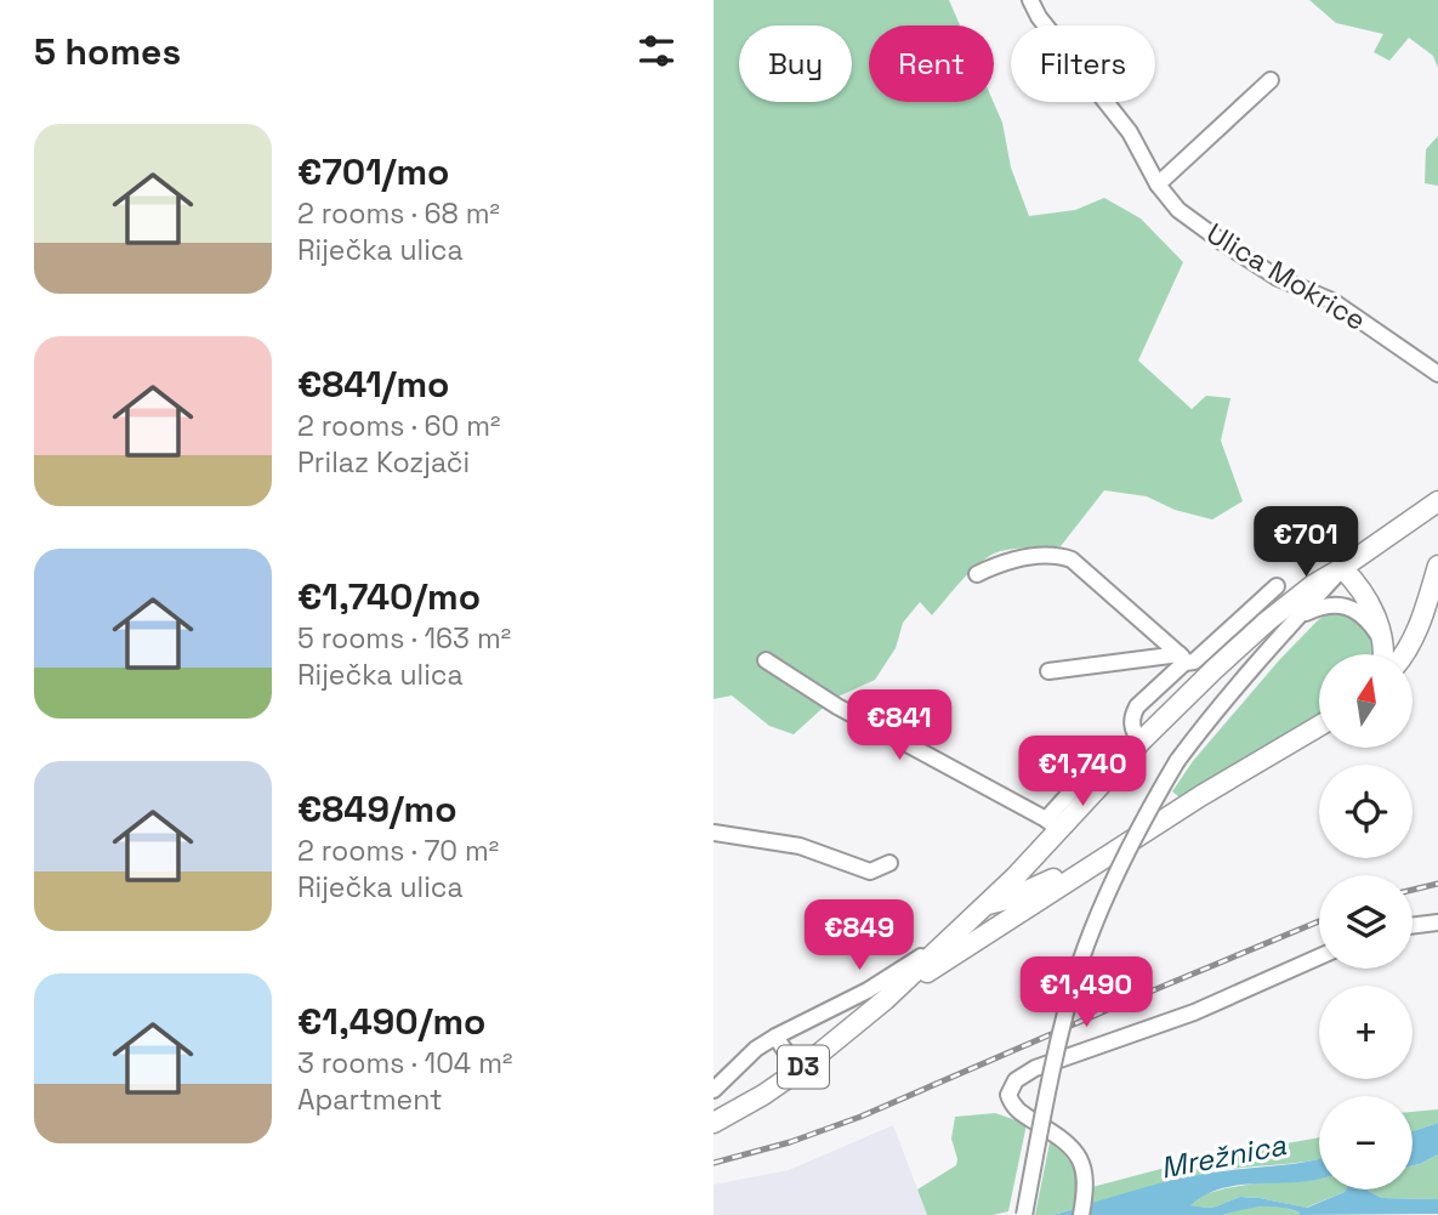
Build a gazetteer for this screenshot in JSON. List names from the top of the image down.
{
  "streets": {
    "main road": ["D3"],
    "street": ["Ulica Mokrice"]
  },
  "water": ["Mrežnica"],
  "north": "top",
  "page": {
    "heading": "5 homes",
    "chip": ["Buy", "Rent", "Filters"],
    "list": [
      {
        "name": "€701/mo",
        "note": "2 rooms · 68 m² · Riječka ulica"
      },
      {
        "name": "€841/mo",
        "note": "2 rooms · 60 m² · Prilaz Kozjači"
      },
      {
        "name": "€1,740/mo",
        "note": "5 rooms · 163 m² · Riječka ulica"
      },
      {
        "name": "€849/mo",
        "note": "2 rooms · 70 m² · Riječka ulica"
      },
      {
        "name": "€1,490/mo",
        "note": "3 rooms · 104 m² · Apartment"
      }
    ],
    "price": [
      "€701",
      "€841",
      "€1,740",
      "€849",
      "€1,490"
    ],
    "map_buttons": ["+", "−"]
  }
}
